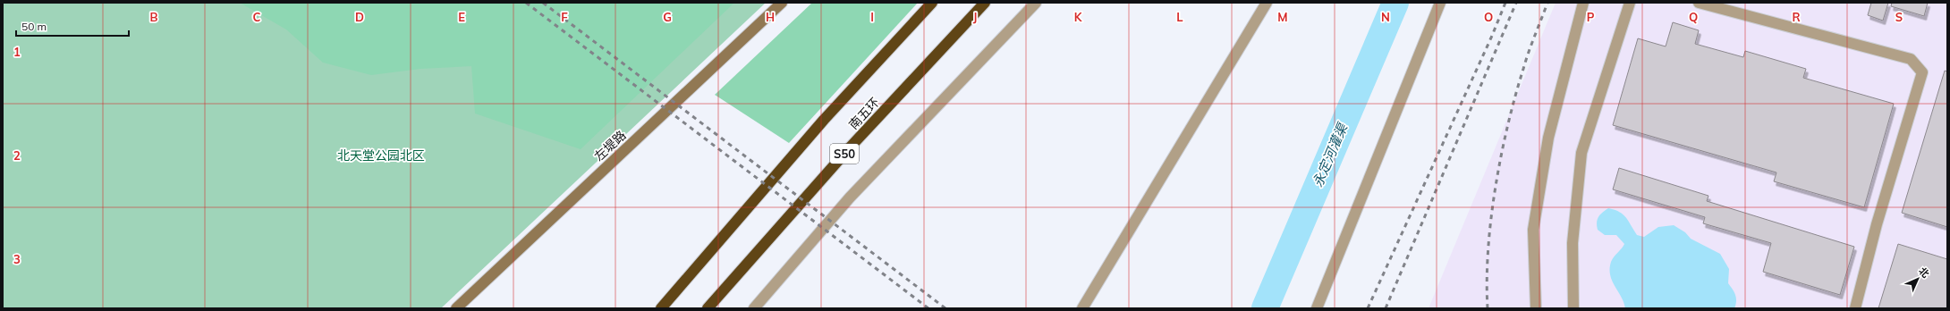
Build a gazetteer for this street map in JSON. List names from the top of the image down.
{
  "streets": {
    "highway": ["南五环", "S50"],
    "main road": ["左堤路"]
  },
  "water": ["永定河灌渠"],
  "parks": ["北天堂公园北区"],
  "scale_bar": "50 m",
  "north": "top right",
  "grid": {
    "columns": [
      "B",
      "C",
      "D",
      "E",
      "F",
      "G",
      "H",
      "I",
      "J",
      "K",
      "L",
      "M",
      "N",
      "O",
      "P",
      "Q",
      "R",
      "S"
    ],
    "rows": ["1", "2", "3"]
  }
}
